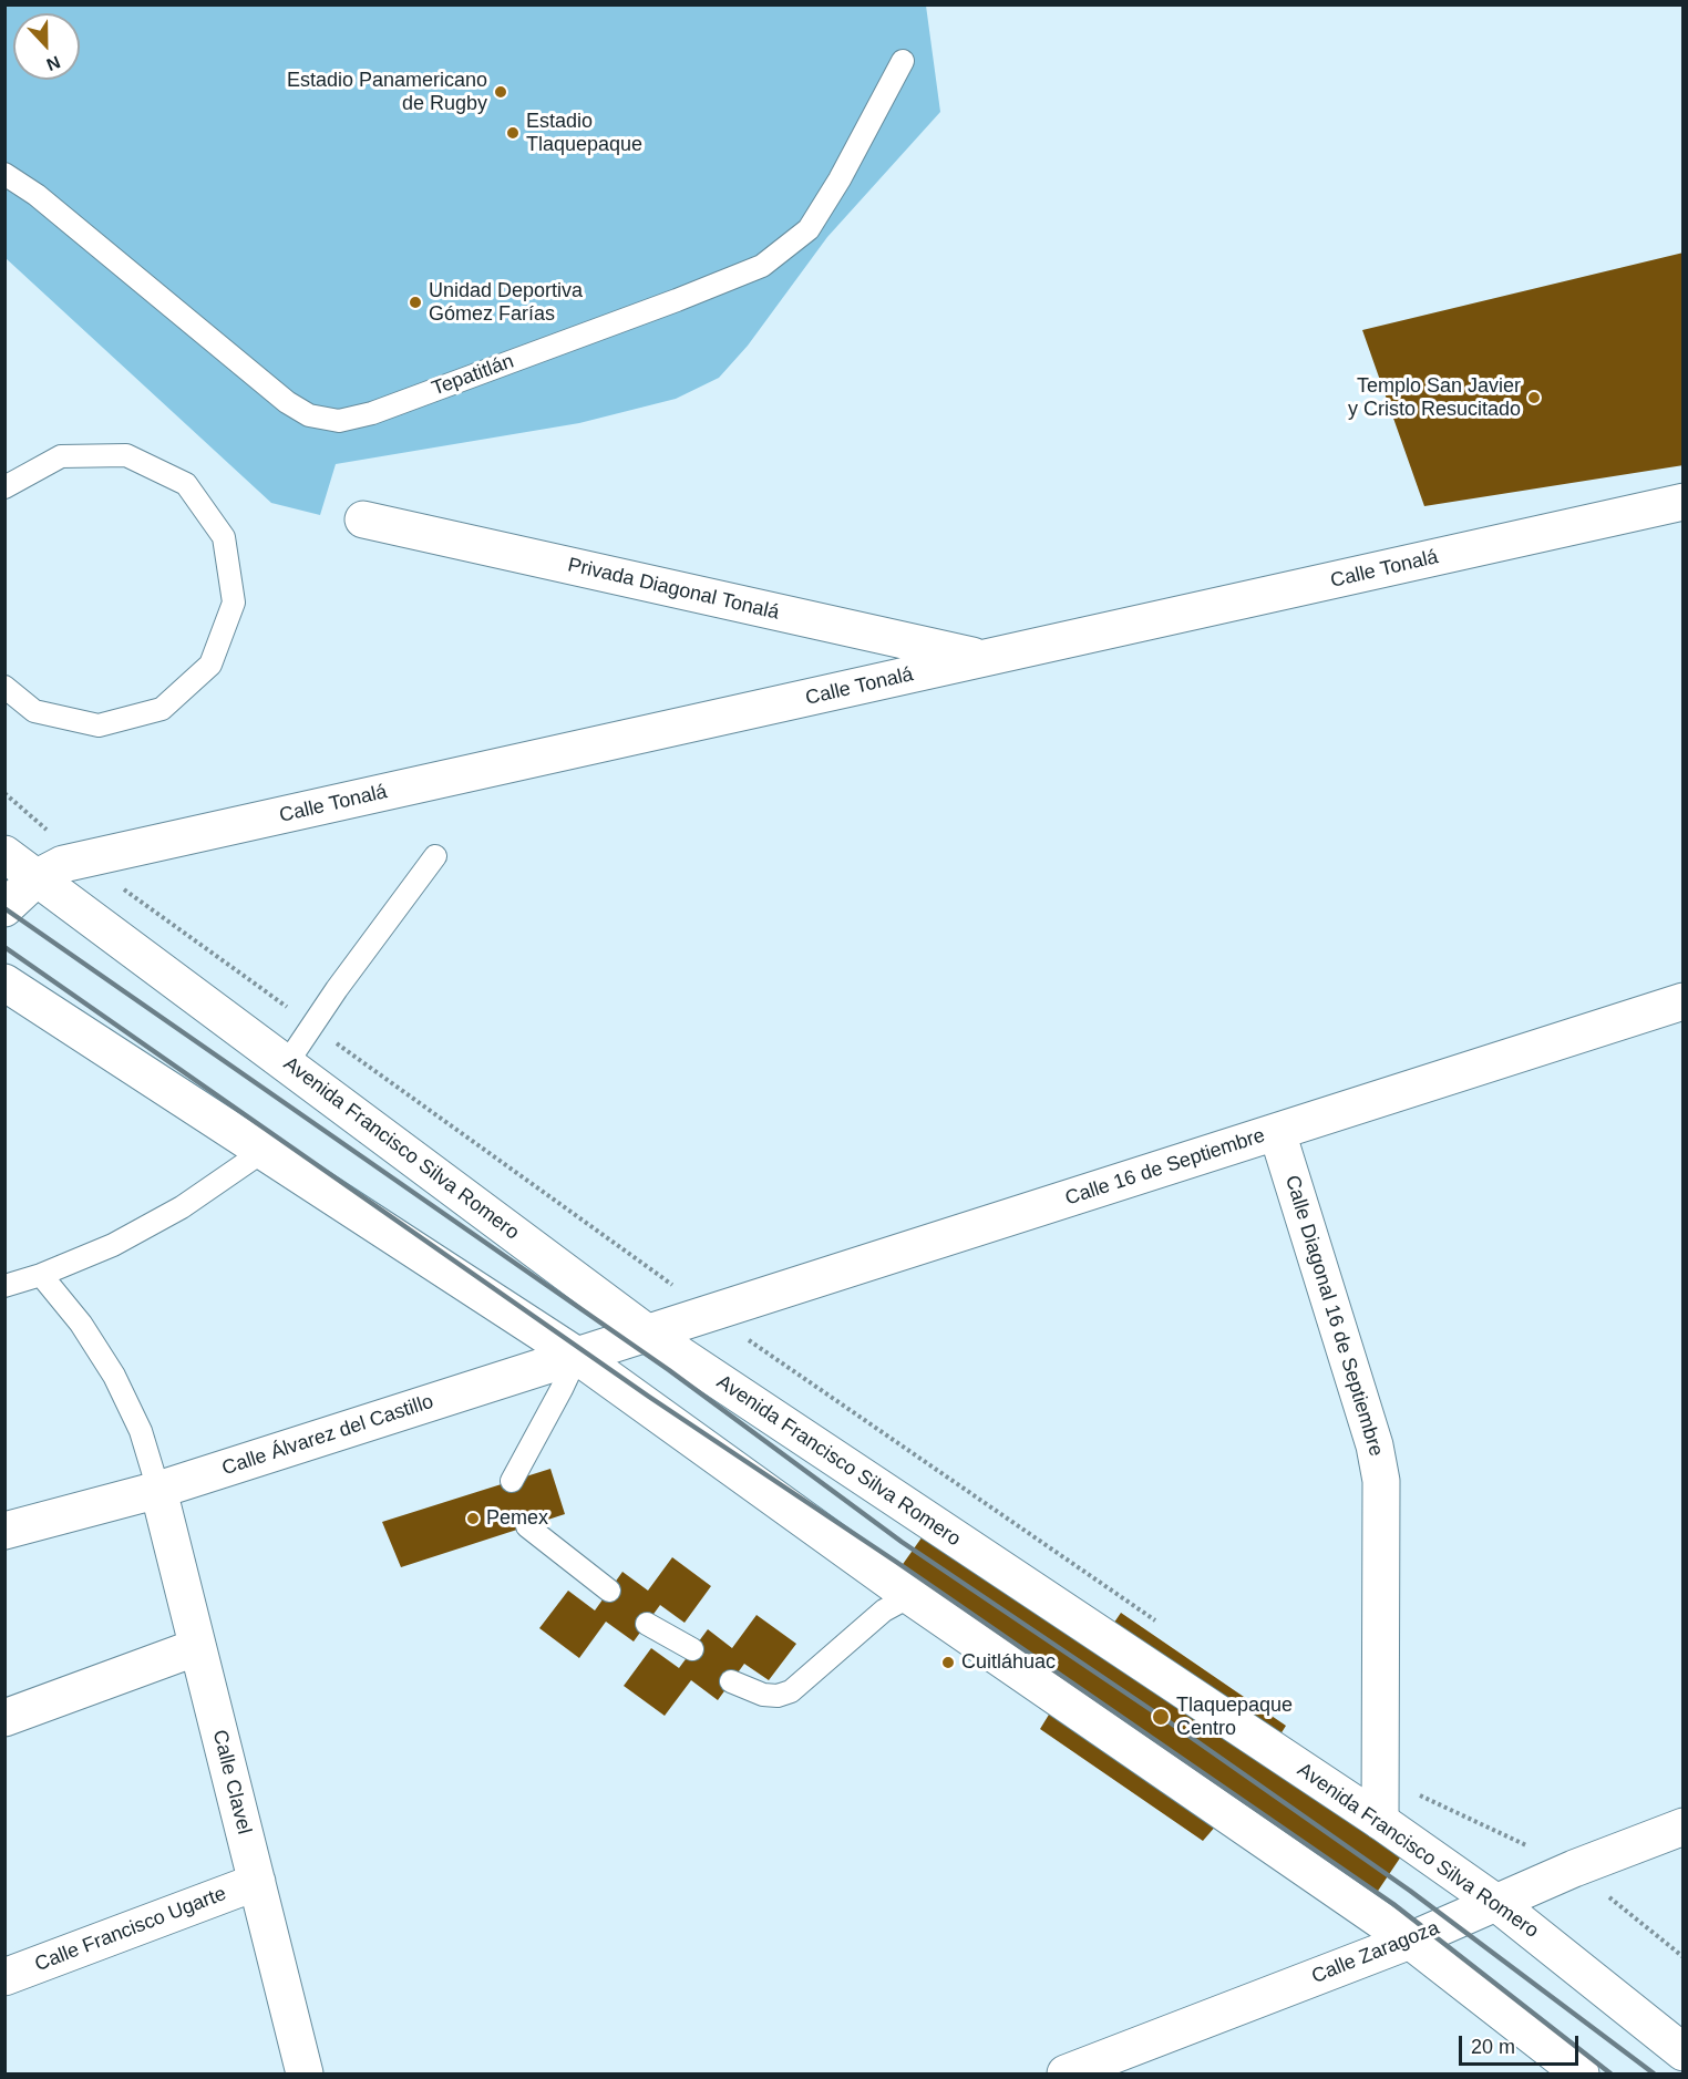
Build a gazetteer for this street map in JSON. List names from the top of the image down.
{
  "streets": {
    "street": [
      "Calle Tonalá",
      "Privada Diagonal Tonalá",
      "Avenida Francisco Silva Romero",
      "Calle 16 de Septiembre",
      "Calle Diagonal 16 de Septiembre",
      "Calle Álvarez del Castillo",
      "Calle Clavel",
      "Calle Francisco Ugarte",
      "Calle Zaragoza"
    ],
    "lane": ["Tepatitlán"]
  },
  "crossings": [
    ["Calle Tonalá", "Privada Diagonal Tonalá"],
    ["Calle Tonalá", "Avenida Francisco Silva Romero"],
    ["Avenida Francisco Silva Romero", "Calle 16 de Septiembre"],
    ["Avenida Francisco Silva Romero", "Calle Diagonal 16 de Septiembre"],
    ["Avenida Francisco Silva Romero", "Calle Álvarez del Castillo"],
    ["Avenida Francisco Silva Romero", "Calle Zaragoza"],
    ["Calle 16 de Septiembre", "Calle Diagonal 16 de Septiembre"],
    ["Calle 16 de Septiembre", "Calle Álvarez del Castillo"],
    ["Calle Álvarez del Castillo", "Calle Clavel"],
    ["Calle Clavel", "Calle Francisco Ugarte"]
  ],
  "places": [
    "Estadio Panamericano de Rugby",
    "Estadio Tlaquepaque",
    "Unidad Deportiva Gómez Farías",
    "Templo San Javier y Cristo Resucitado",
    "Pemex",
    "Cuitláhuac",
    "Tlaquepaque Centro"
  ],
  "scale_bar": "20 m",
  "north": "bottom"
}
